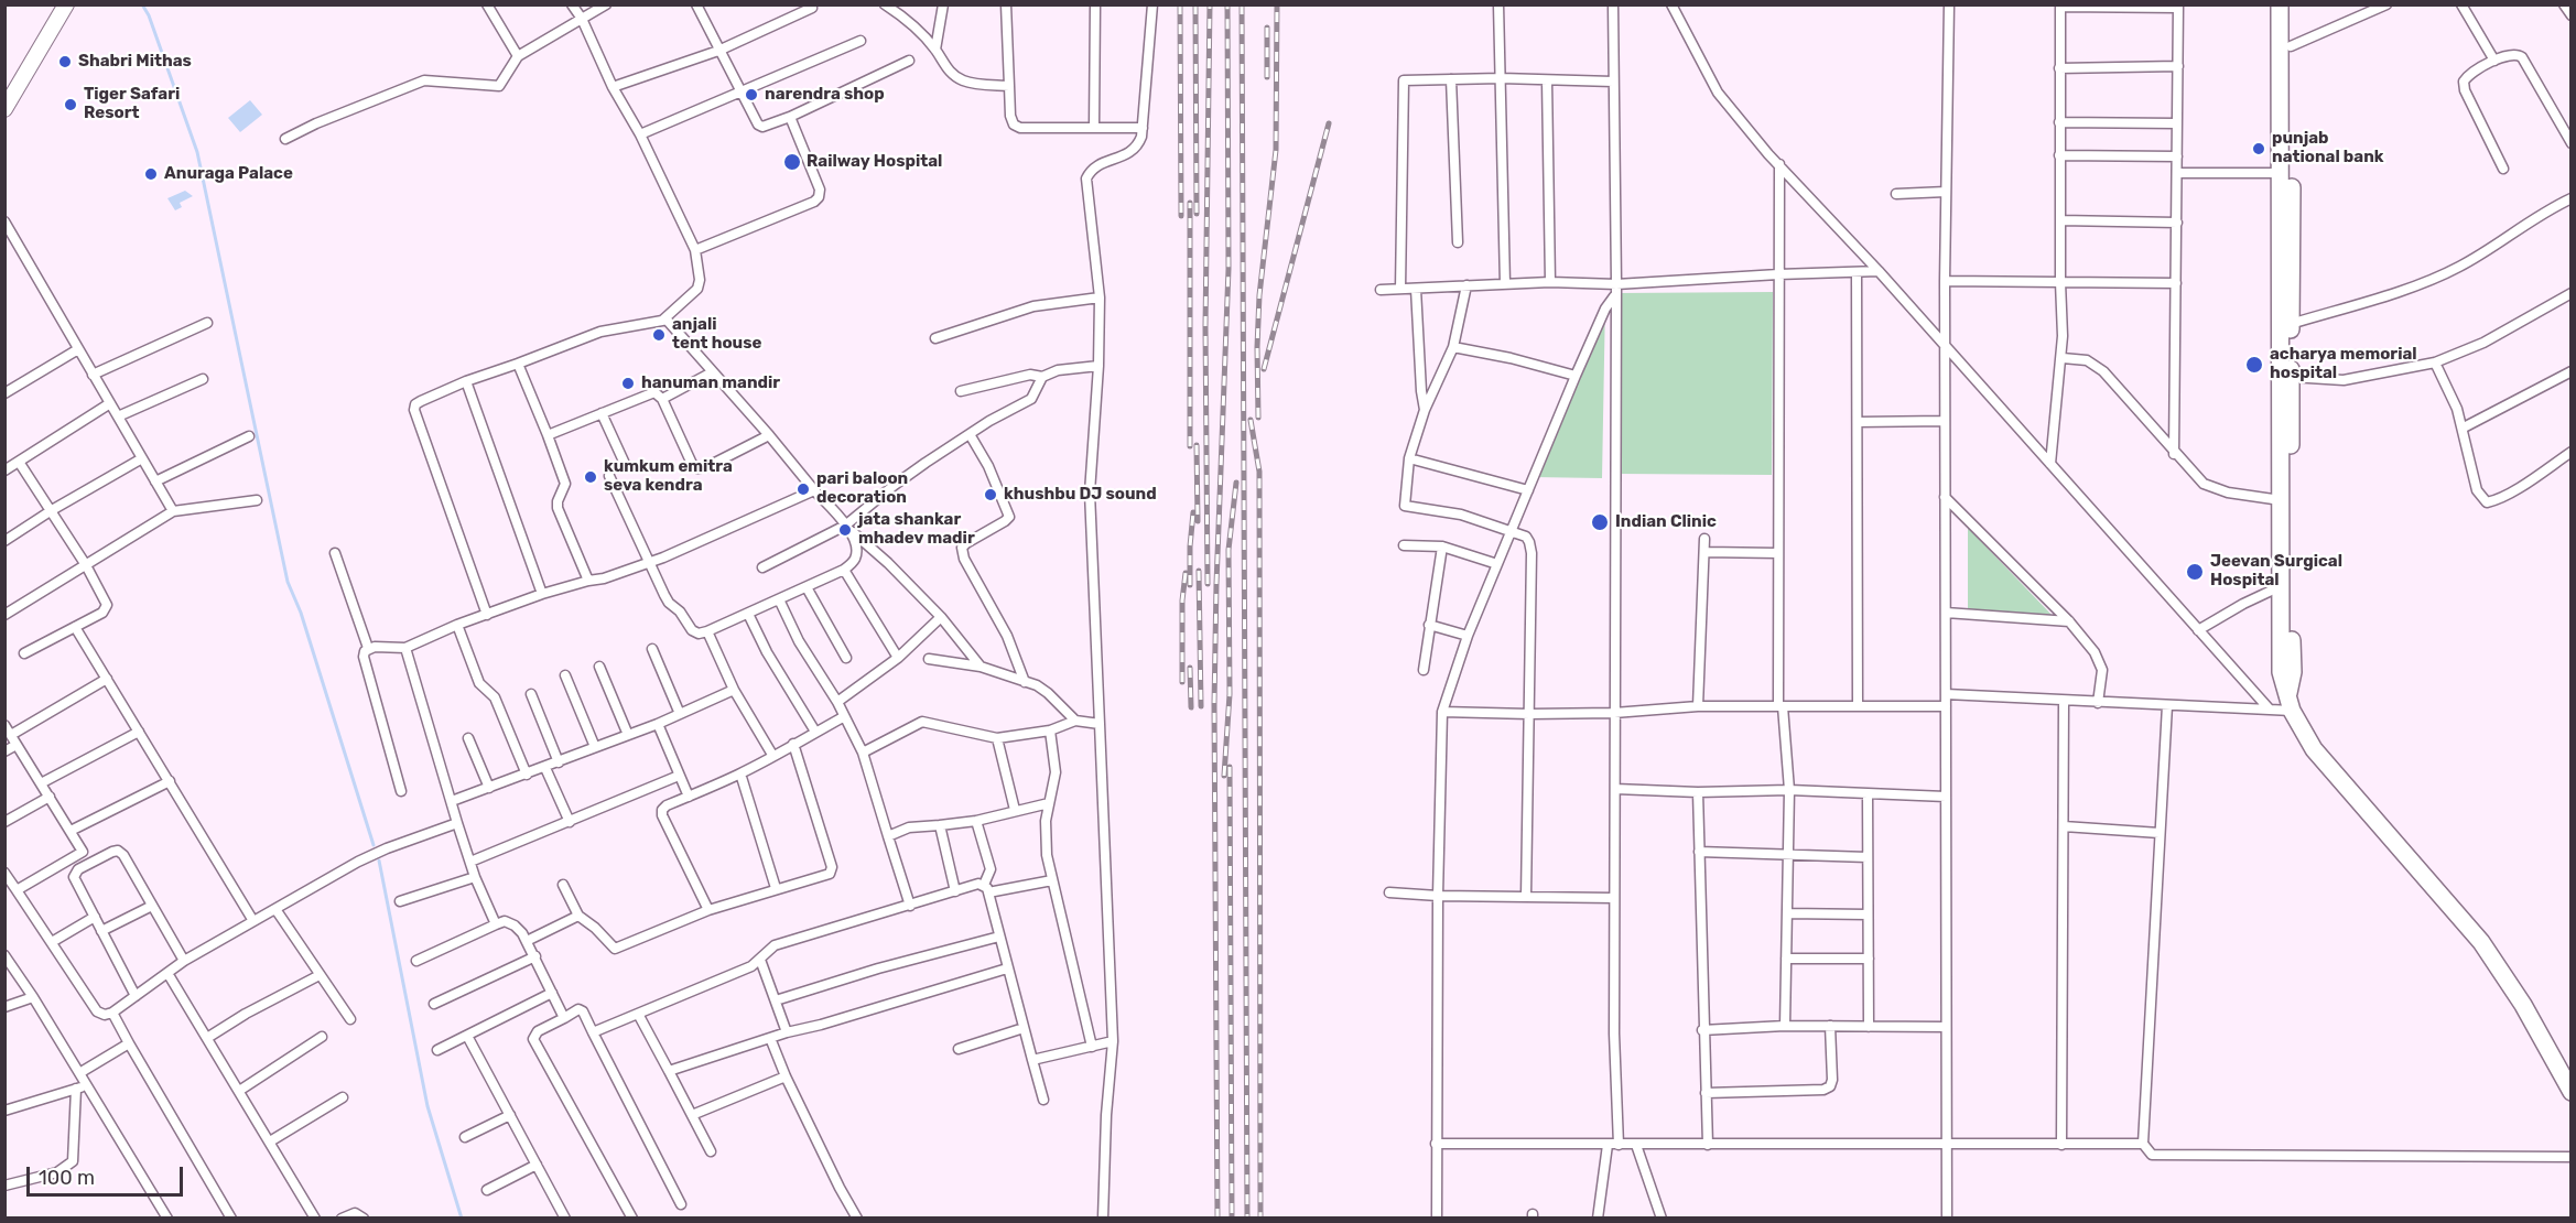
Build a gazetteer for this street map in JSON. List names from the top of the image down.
{
  "places": [
    "Shabri Mithas",
    "narendra shop",
    "Tiger Safari Resort",
    "punjab national bank",
    "Railway Hospital",
    "Anuraga Palace",
    "anjali tent house",
    "acharya memorial hospital",
    "hanuman mandir",
    "kumkum emitra seva kendra",
    "pari baloon decoration",
    "khushbu DJ sound",
    "Indian Clinic",
    "jata shankar mhadev madir",
    "Jeevan Surgical Hospital"
  ],
  "scale_bar": "100 m"
}
